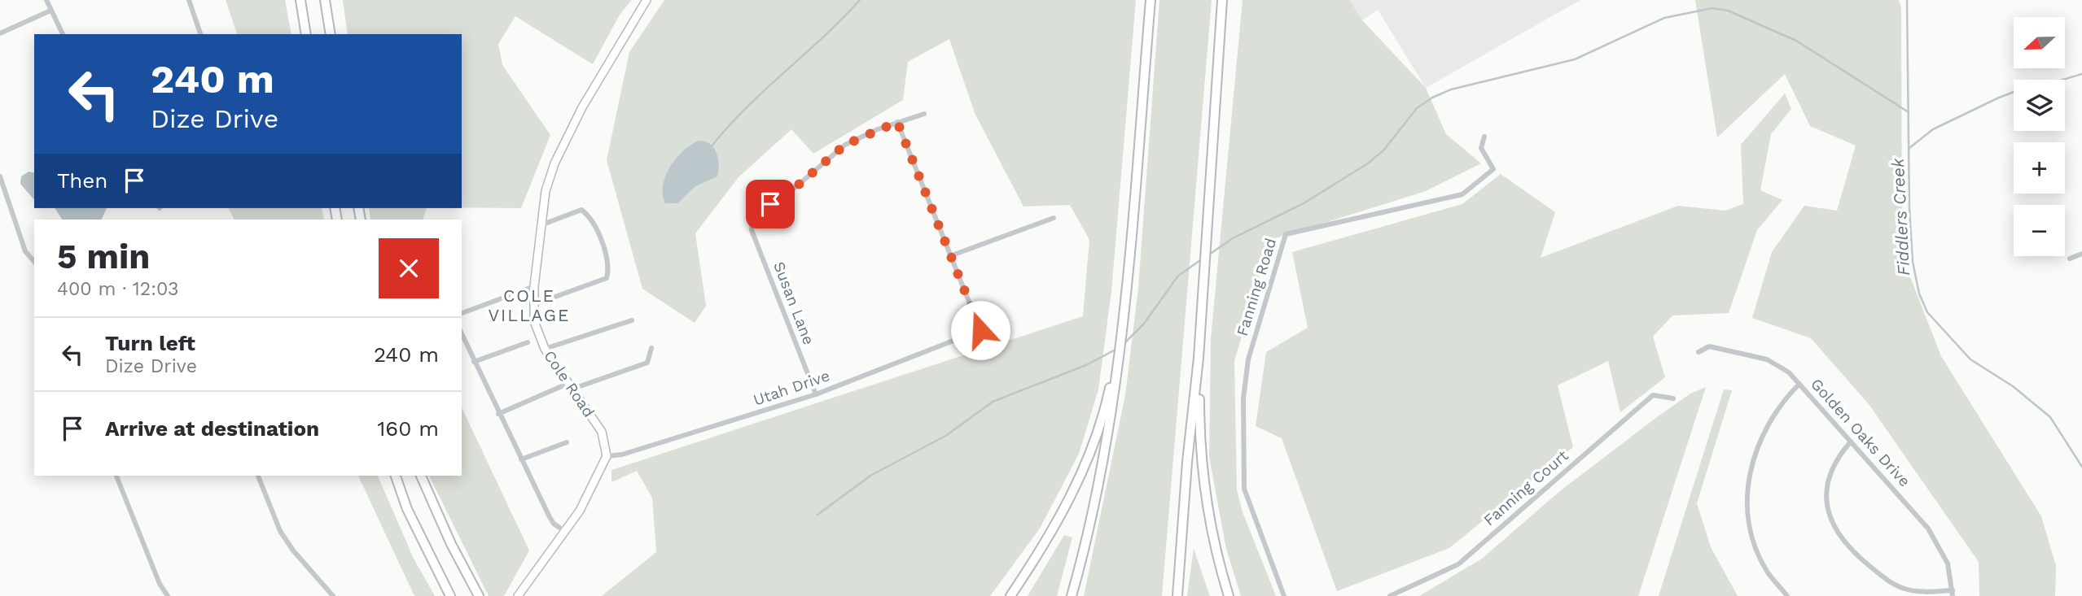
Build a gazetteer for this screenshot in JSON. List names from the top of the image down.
{
  "streets": {
    "street": [
      "Fanning Road",
      "Susan Lane",
      "Cole Road",
      "Utah Drive",
      "Golden Oaks Drive",
      "Fanning Court"
    ]
  },
  "crossings": [
    ["Susan Lane", "Utah Drive"],
    ["Cole Road", "Utah Drive"]
  ],
  "districts": ["COLE VILLAGE"],
  "water": ["Fiddlers Creek"],
  "north": "left",
  "page": {
    "map_buttons": ["+", "−"],
    "turn": ["240 m", "Dize Drive"],
    "then": "Then",
    "heading": ["5 min", "400 m · 12:03"],
    "list": [
      {
        "name": "Turn left",
        "note": "Dize Drive",
        "value": "240 m"
      },
      {
        "name": "Arrive at destination",
        "value": "160 m"
      }
    ]
  }
}
